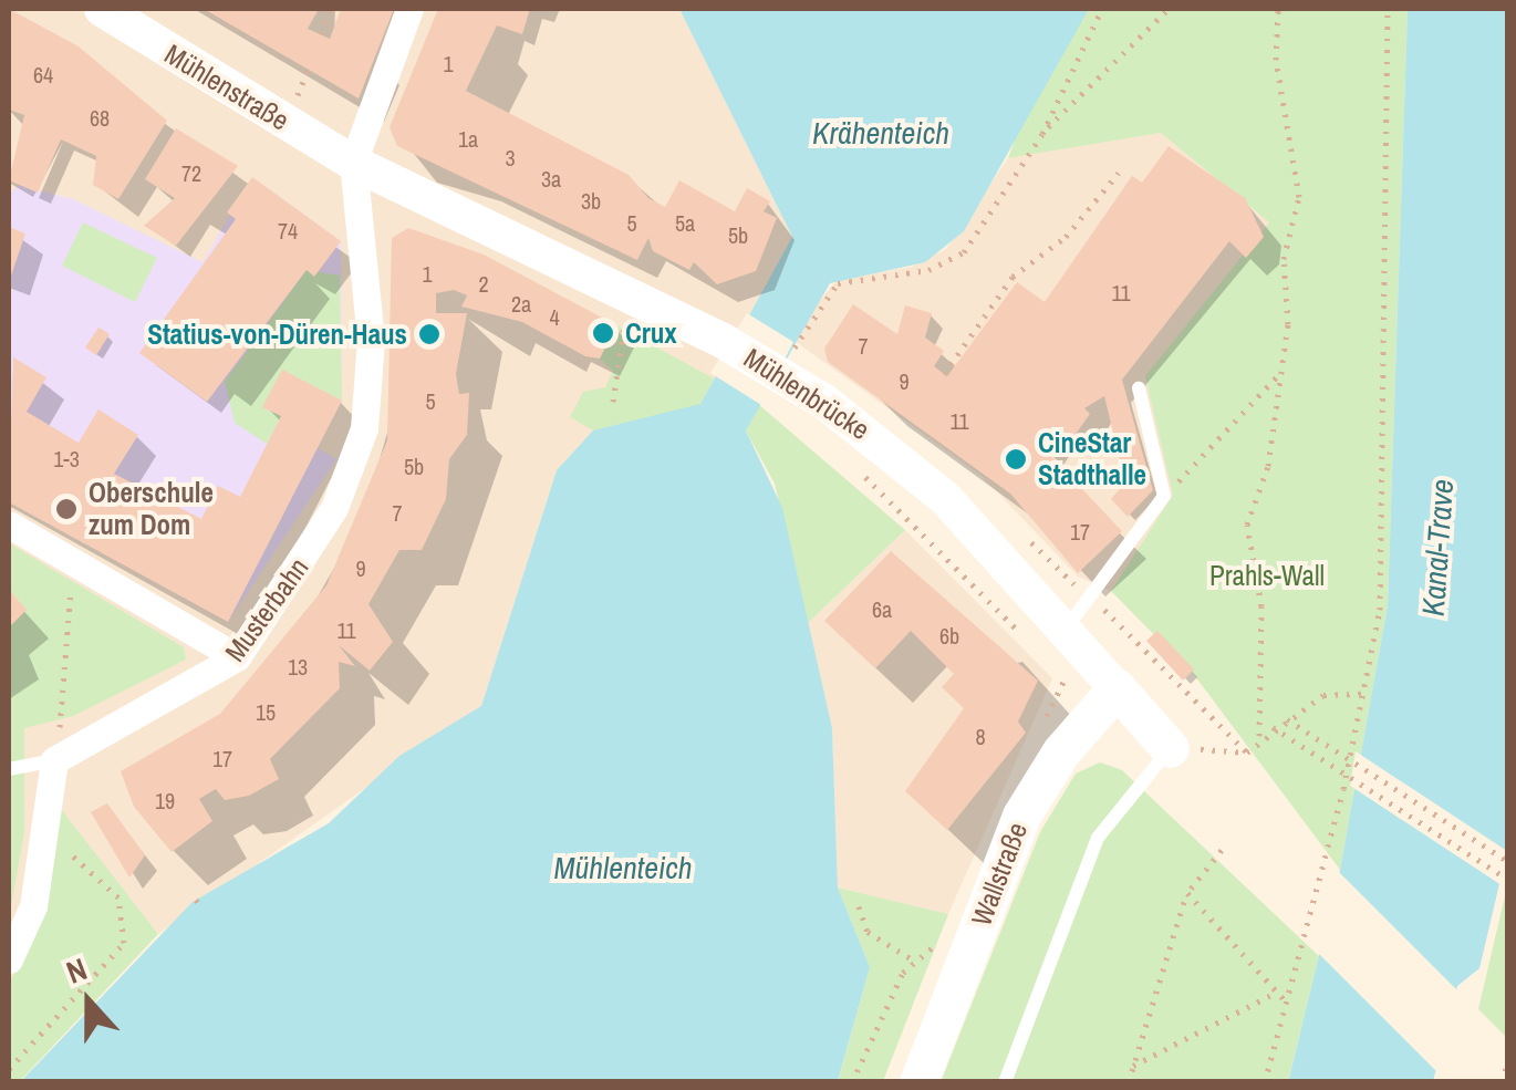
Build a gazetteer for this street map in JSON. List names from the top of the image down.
{
  "streets": {
    "main road": ["Mühlenbrücke", "Wallstraße"],
    "street": ["Mühlenstraße", "Musterbahn"]
  },
  "crossings": [
    ["Mühlenstraße", "Mühlenbrücke"],
    ["Mühlenstraße", "Musterbahn"],
    ["Mühlenbrücke", "Musterbahn"],
    ["Mühlenbrücke", "Wallstraße"]
  ],
  "water": ["Krähenteich", "Kanal-Trave", "Mühlenteich"],
  "parks": ["Prahls-Wall"],
  "places": [
    "Crux",
    "Statius-von-Düren-Haus",
    "CineStar Stadthalle",
    "Oberschule zum Dom"
  ],
  "house_numbers": [
    "1",
    "64",
    "68",
    "1a",
    "3",
    "72",
    "3a",
    "3b",
    "5",
    "5a",
    "74",
    "5b",
    "1",
    "2",
    "11",
    "2a",
    "4",
    "7",
    "9",
    "5",
    "11",
    "1-3",
    "5b",
    "7",
    "17",
    "9",
    "6a",
    "11",
    "6b",
    "13",
    "15",
    "8",
    "17",
    "19"
  ],
  "north": "top"
}
